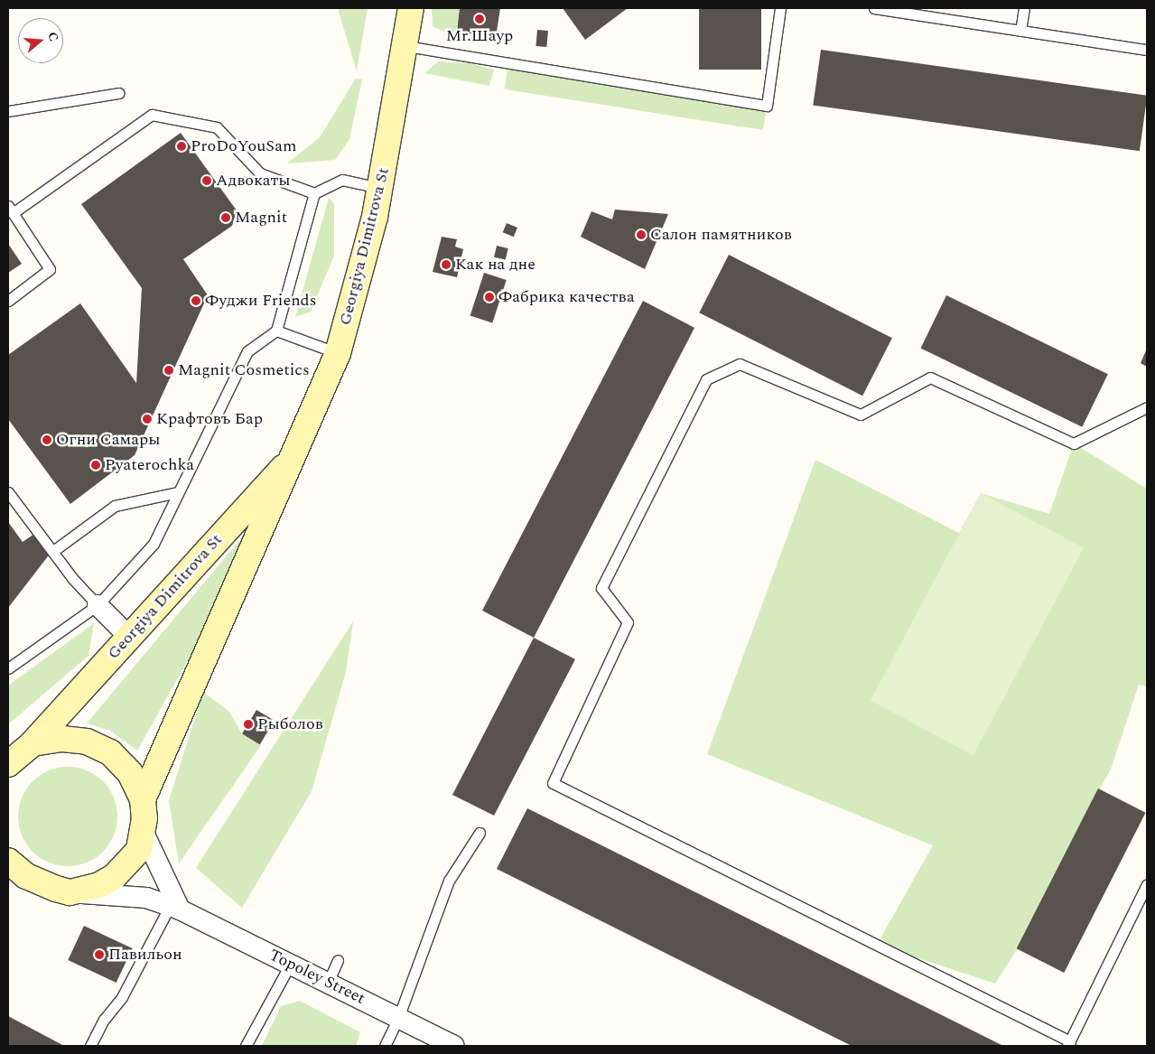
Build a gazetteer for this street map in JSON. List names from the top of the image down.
{
  "streets": {
    "main road": ["Georgiya Dimitrova St"],
    "street": ["Topoley Street"]
  },
  "places": [
    "Mr.Шаур",
    "ProDoYouSam",
    "Адвокаты",
    "Magnit",
    "Салон памятников",
    "Как на дне",
    "Фабрика качества",
    "Фуджи Friends",
    "Magnit Cosmetics",
    "Крафтовъ Бар",
    "Огни Самары",
    "Pyaterochka",
    "Рыболов",
    "Павильон"
  ],
  "north": "right"
}
